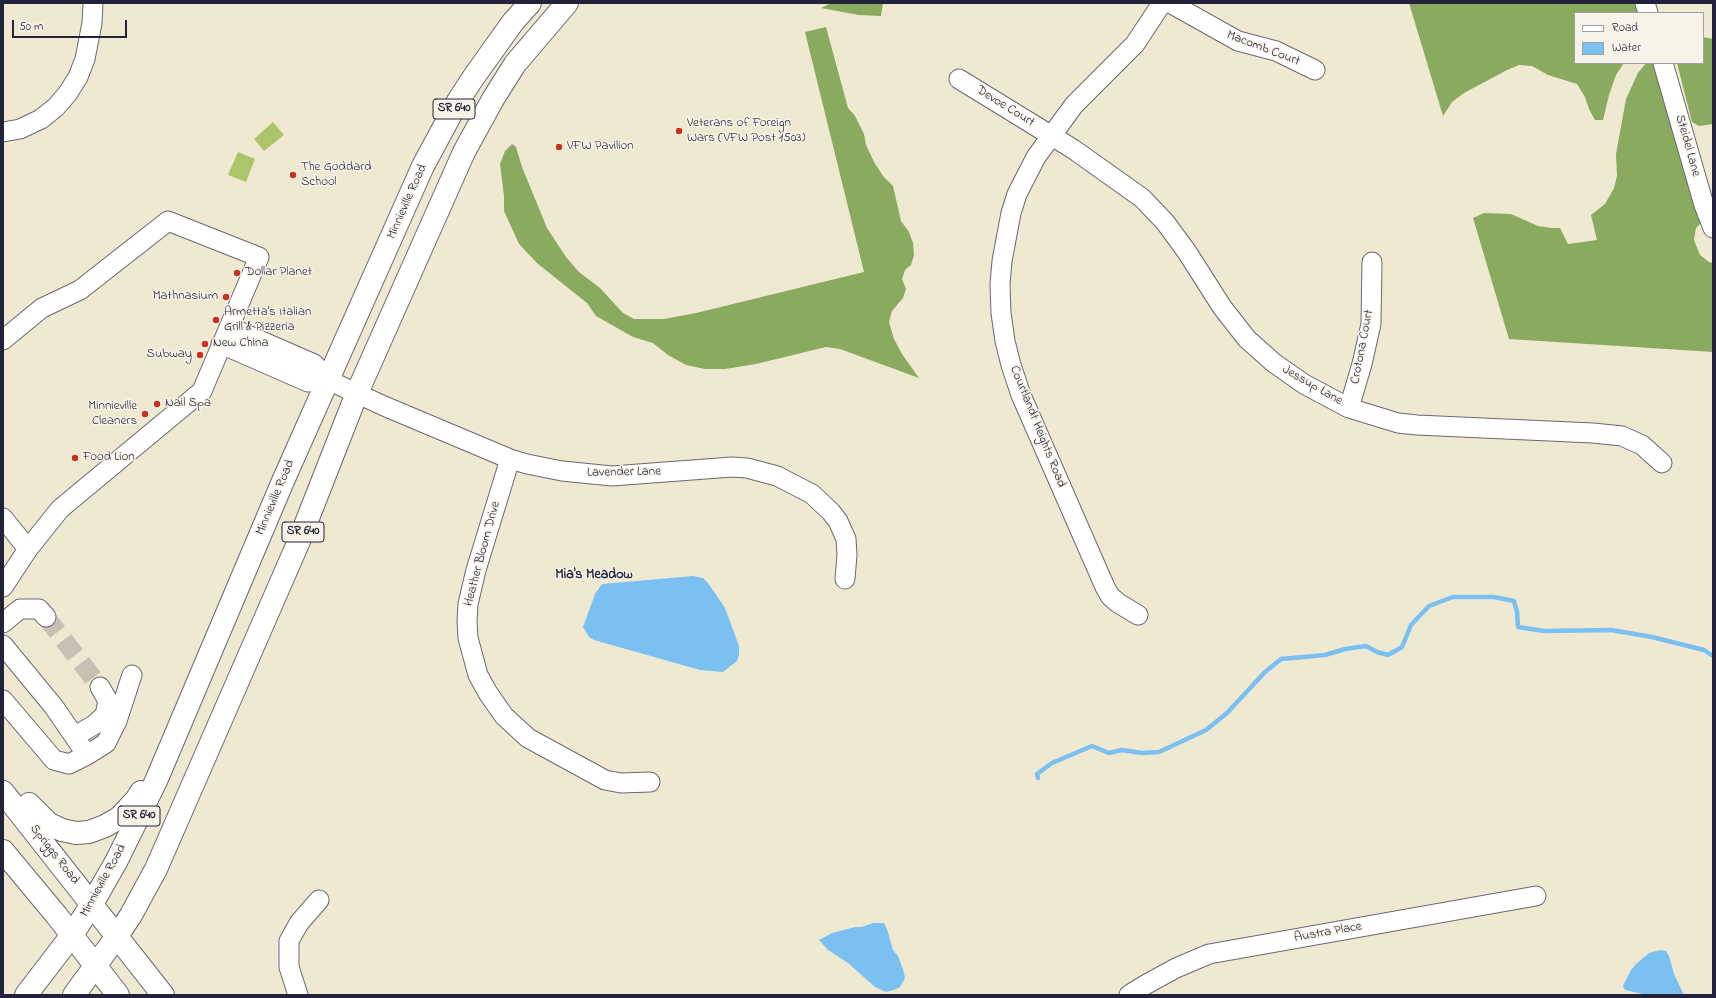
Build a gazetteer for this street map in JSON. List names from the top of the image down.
{
  "streets": {
    "main road": ["SR 640", "Minnieville Road", "Spriggs Road"],
    "street": [
      "Macomb Court",
      "Devoe Court",
      "Steidel Lane",
      "Crotona Court",
      "Jessup Lane",
      "Courtlandt Heights Road",
      "Lavender Lane",
      "Heather Bloom Drive",
      "Austra Place"
    ]
  },
  "crossings": [
    ["Devoe Court", "Jessup Lane"],
    ["Devoe Court", "Courtlandt Heights Road"],
    ["SR 640", "Lavender Lane"],
    ["SR 640", "Spriggs Road"],
    ["Minnieville Road", "Lavender Lane"],
    ["Minnieville Road", "Spriggs Road"],
    ["Crotona Court", "Jessup Lane"],
    ["Jessup Lane", "Courtlandt Heights Road"],
    ["Lavender Lane", "Heather Bloom Drive"]
  ],
  "districts": ["Mia's Meadow"],
  "places": [
    "Veterans of Foreign Wars (VFW Post 1503)",
    "VFW Pavilion",
    "The Goddard School",
    "Dollar Planet",
    "Mathnasium",
    "Armetta's Italian Grill & Pizzeria",
    "New China",
    "Subway",
    "Nail Spa",
    "Minnieville Cleaners",
    "Food Lion"
  ],
  "legend": ["Road", "Water"],
  "scale_bar": "50 m"
}
